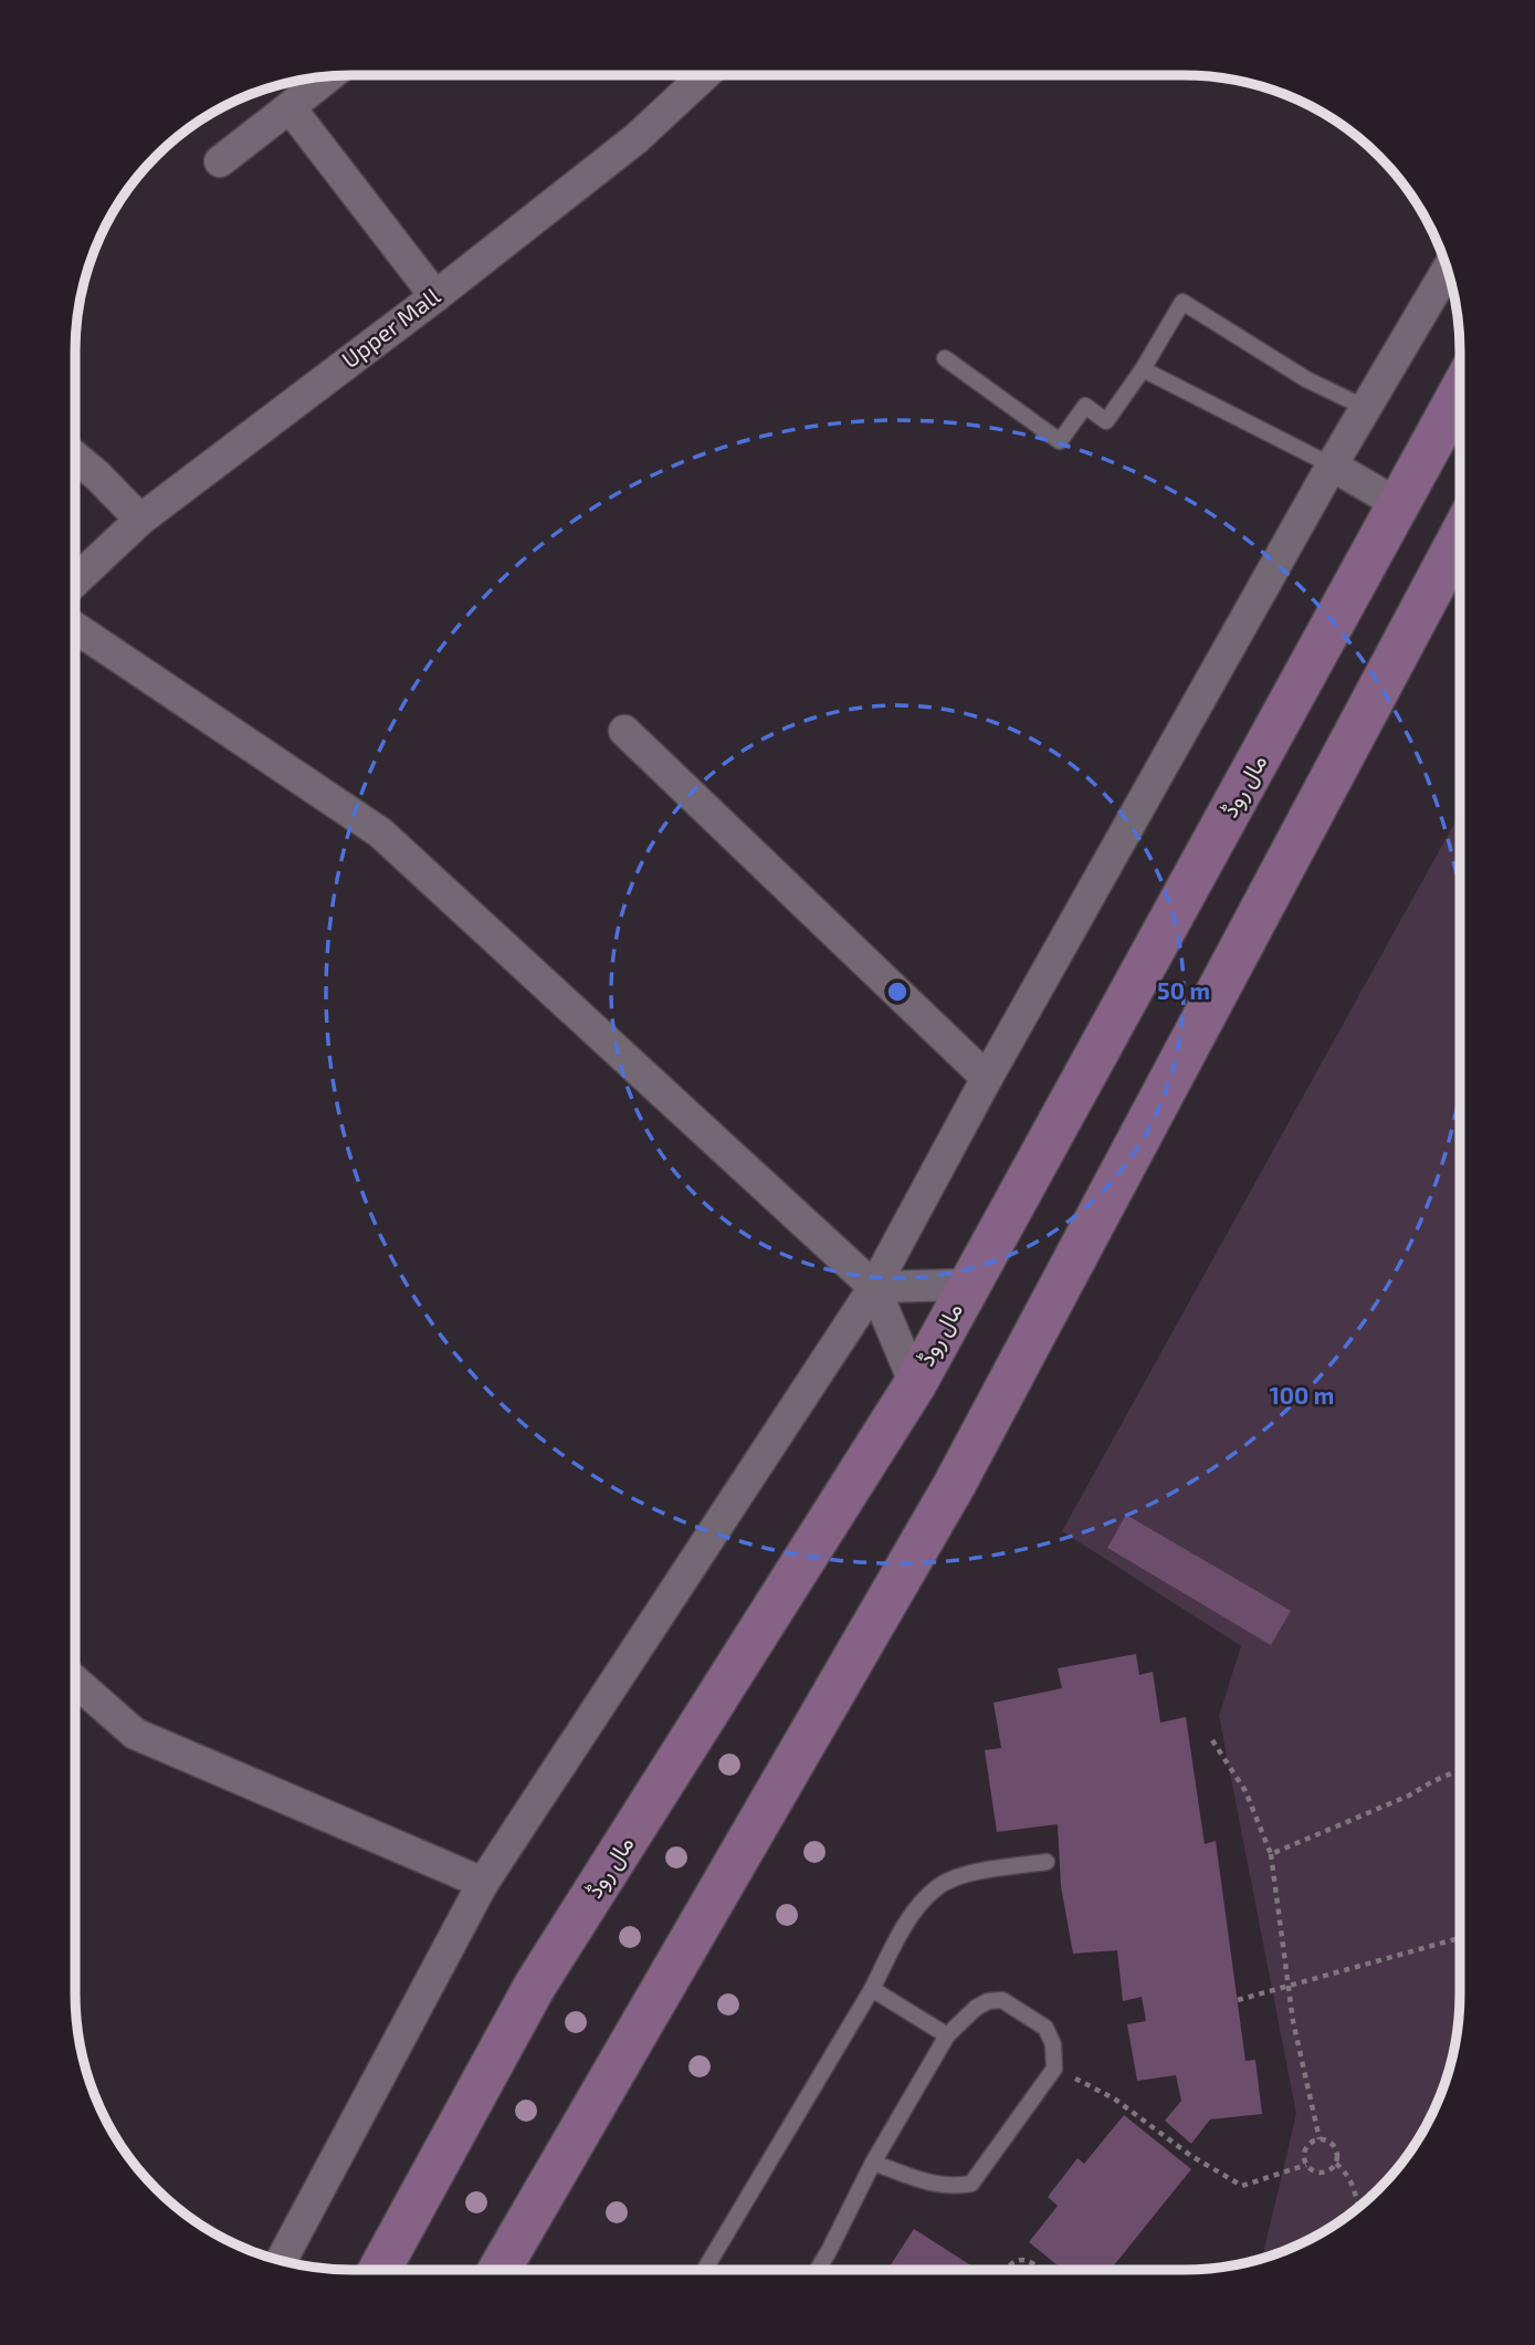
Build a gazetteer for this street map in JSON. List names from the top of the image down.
{
  "streets": {
    "main road": ["مال روڈ"],
    "street": ["Upper Mall"]
  },
  "rings": ["50 m", "100 m"]
}
